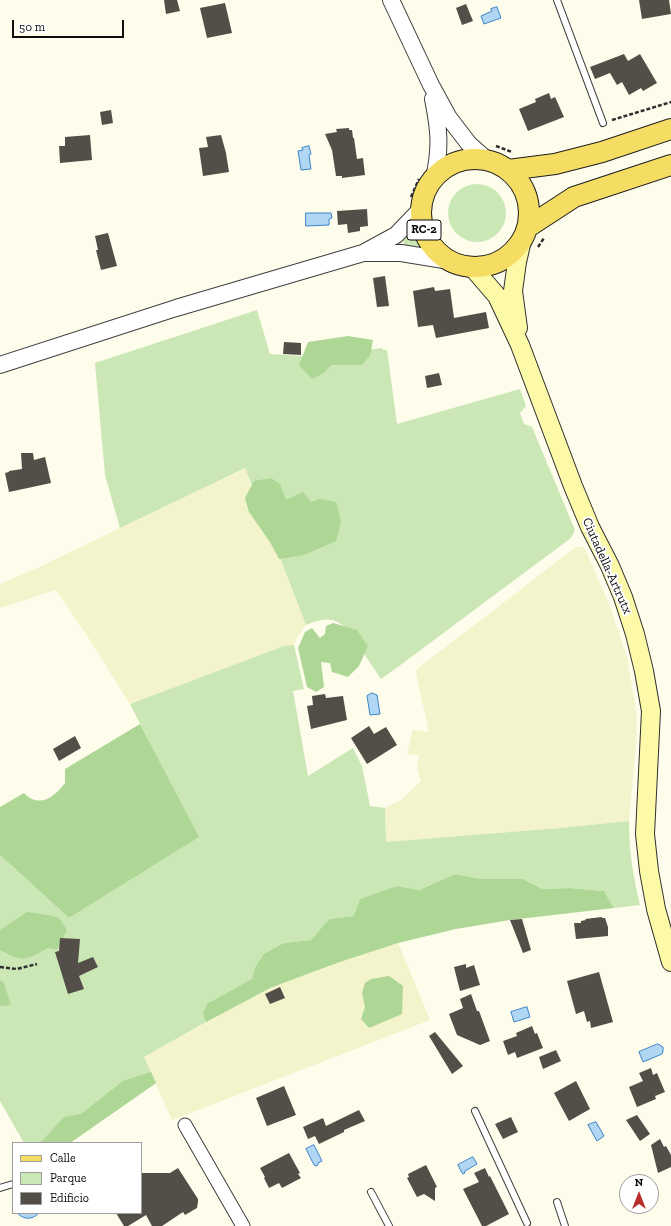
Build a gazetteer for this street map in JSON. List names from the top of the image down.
{
  "streets": {
    "main road": ["RC-2", "Ciutadella-Artrutx"]
  },
  "crossings": [
    ["RC-2", "Ciutadella-Artrutx"]
  ],
  "legend": ["Calle", "Parque", "Edificio"],
  "scale_bar": "50 m",
  "north": "top"
}
